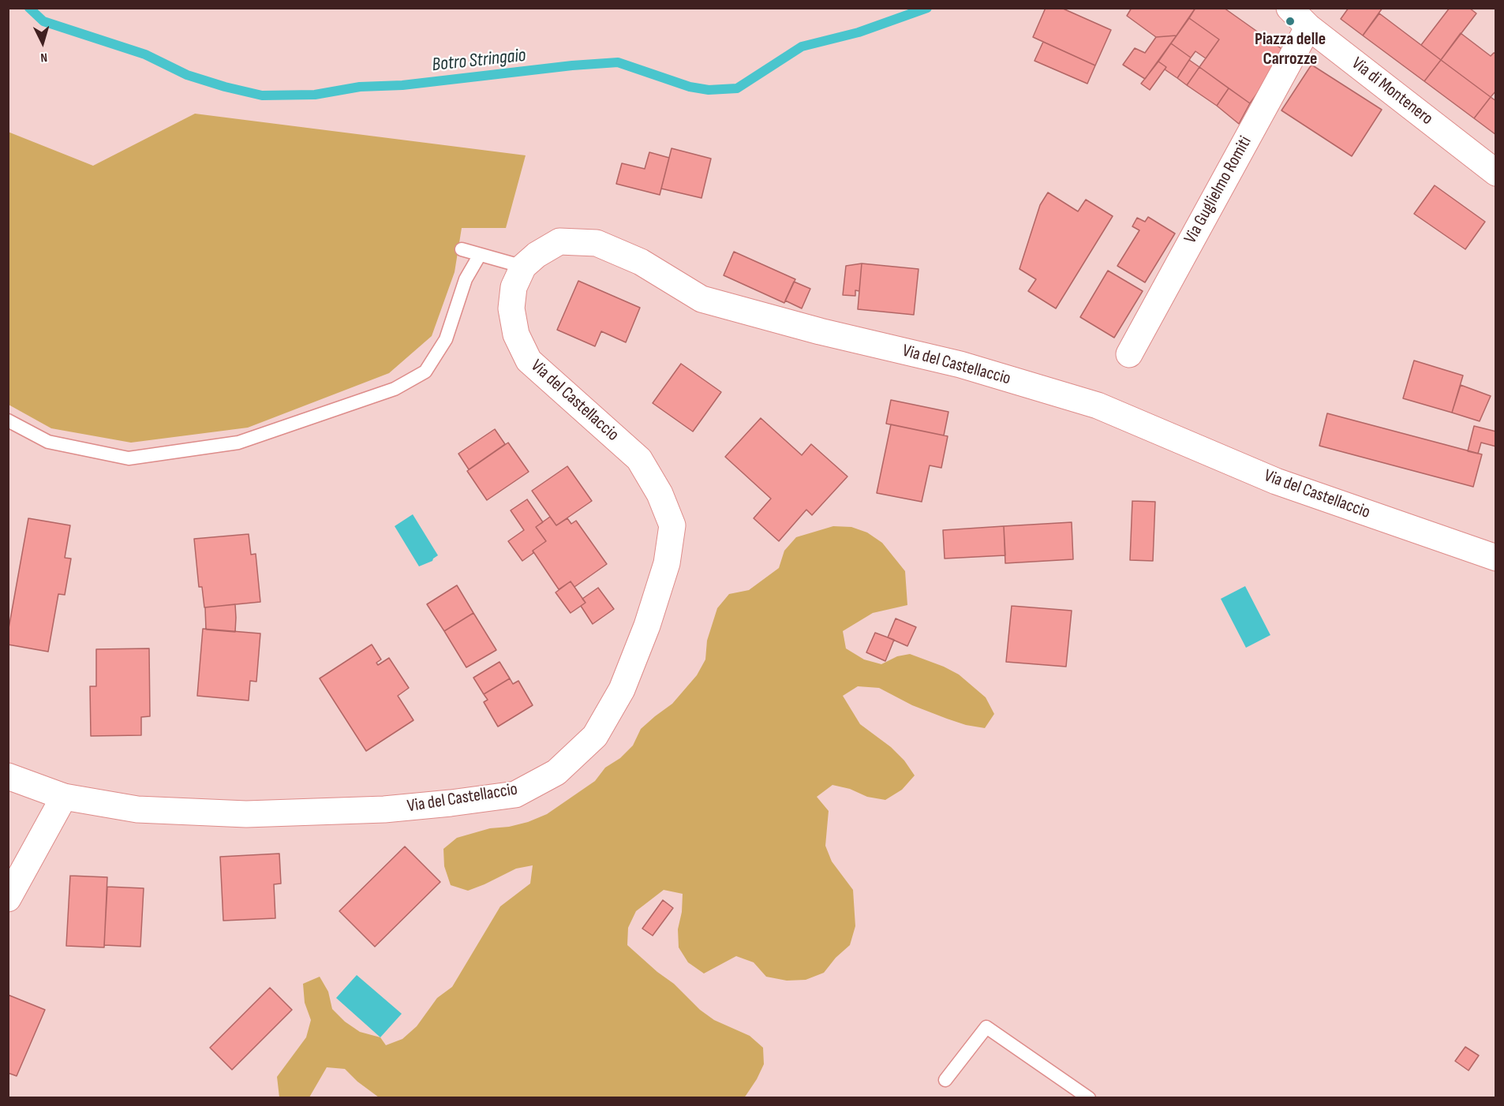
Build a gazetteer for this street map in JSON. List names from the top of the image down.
{
  "streets": {
    "street": ["Via di Montenero", "Via Guglielmo Romiti", "Via del Castellaccio"]
  },
  "crossings": [
    ["Via di Montenero", "Via Guglielmo Romiti"]
  ],
  "water": ["Botro Stringaio"],
  "places": ["Piazza delle Carrozze"],
  "north": "bottom"
}
